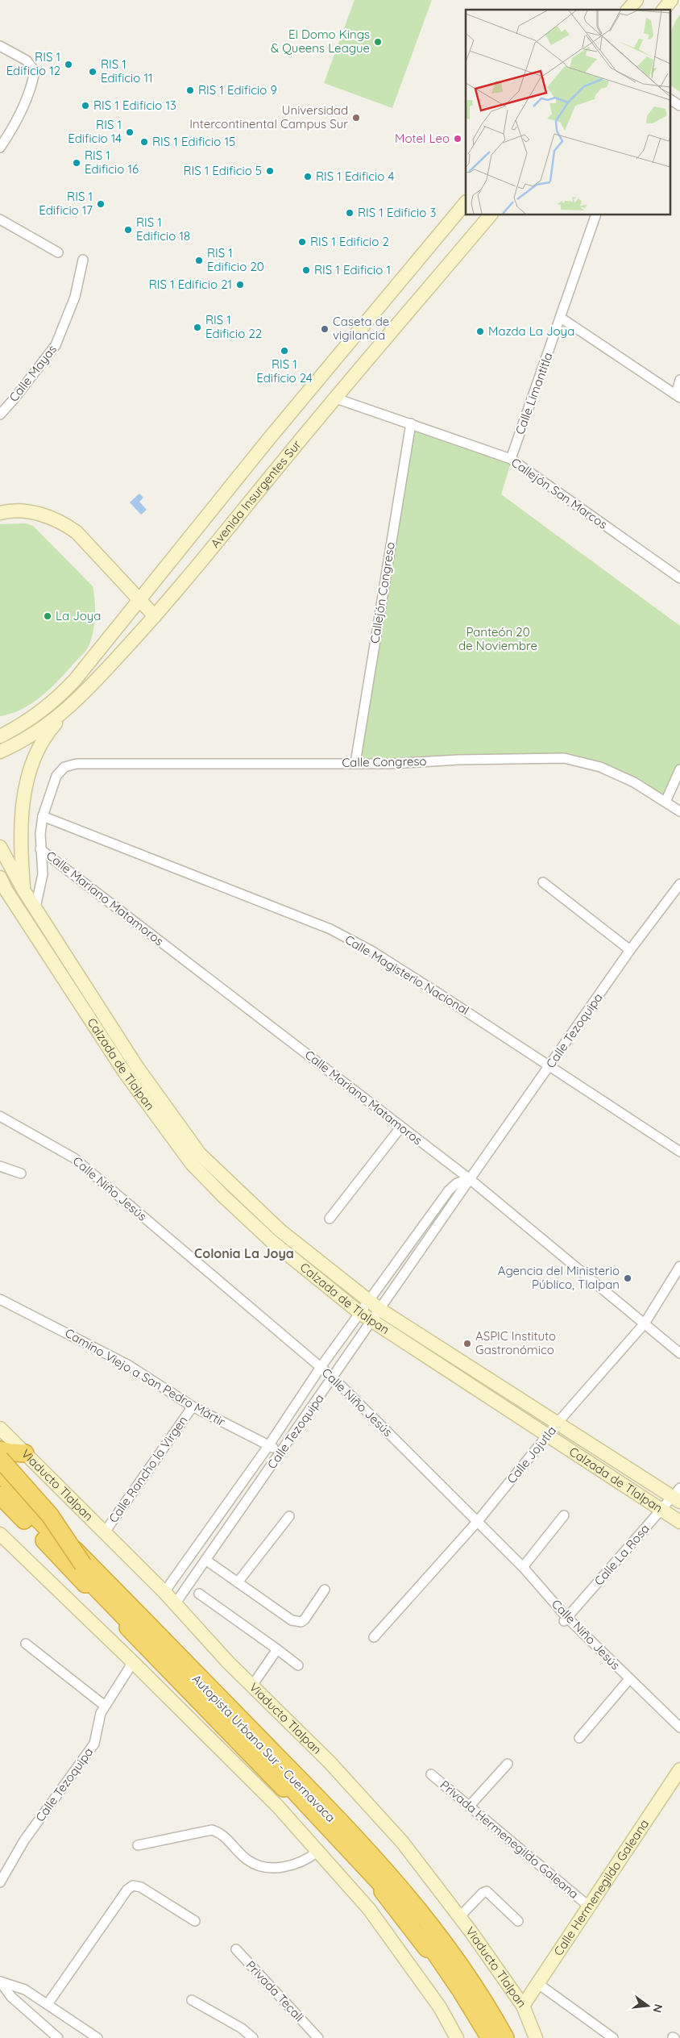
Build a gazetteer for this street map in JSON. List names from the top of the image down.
{
  "streets": {
    "highway": ["Autopista Urbana Sur - Cuernavaca"],
    "main road": [
      "Avenida Insurgentes Sur",
      "Calzada de Tlalpan",
      "Viaducto Tlalpan",
      "Calle Hermenegildo Galeana"
    ],
    "street": [
      "Calle Mayas",
      "Calle Limantitla",
      "Callejón San Marcos",
      "Callejón Congreso",
      "Calle Congreso",
      "Calle Mariano Matamoros",
      "Calle Magisterio Nacional",
      "Calle Tezoquipa",
      "Calle Niño Jesús",
      "Camino Viejo a San Pedro Mártir",
      "Calle Jojutla",
      "Calle Rancho la Virgen",
      "Calle La Rosa",
      "Privada Hermenegildo Galeana",
      "Privada Tecali"
    ]
  },
  "crossings": [
    ["Calle Limantitla", "Callejón San Marcos"],
    ["Callejón San Marcos", "Avenida Insurgentes Sur"],
    ["Callejón San Marcos", "Callejón Congreso"],
    ["Callejón Congreso", "Calle Congreso"],
    ["Calle Congreso", "Calle Magisterio Nacional"],
    ["Calle Mariano Matamoros", "Calle Tezoquipa"],
    ["Calle Mariano Matamoros", "Calle Jojutla"],
    ["Calle Magisterio Nacional", "Calle Tezoquipa"],
    ["Calle Tezoquipa", "Calzada de Tlalpan"],
    ["Calle Tezoquipa", "Calle Niño Jesús"],
    ["Calle Tezoquipa", "Camino Viejo a San Pedro Mártir"],
    ["Calle Tezoquipa", "Viaducto Tlalpan"],
    ["Calzada de Tlalpan", "Calle Jojutla"],
    ["Calzada de Tlalpan", "Calle La Rosa"],
    ["Calle Niño Jesús", "Calle Jojutla"],
    ["Calle Niño Jesús", "Calle La Rosa"],
    ["Camino Viejo a San Pedro Mártir", "Calle Rancho la Virgen"],
    ["Calle Rancho la Virgen", "Viaducto Tlalpan"],
    ["Viaducto Tlalpan", "Calle Hermenegildo Galeana"],
    ["Privada Hermenegildo Galeana", "Calle Hermenegildo Galeana"]
  ],
  "districts": ["Colonia La Joya"],
  "parks": ["Panteón 20 de Noviembre"],
  "places": [
    "El Domo Kings & Queens League",
    "RIS 1 Edificio 12",
    "RIS 1 Edificio 11",
    "RIS 1 Edificio 9",
    "RIS 1 Edificio 13",
    "Universidad Intercontinental Campus Sur",
    "RIS 1 Edificio 14",
    "Motel Leo",
    "RIS 1 Edificio 15",
    "RIS 1 Edificio 16",
    "RIS 1 Edificio 5",
    "RIS 1 Edificio 4",
    "RIS 1 Edificio 17",
    "RIS 1 Edificio 3",
    "RIS 1 Edificio 18",
    "RIS 1 Edificio 2",
    "RIS 1 Edificio 20",
    "RIS 1 Edificio 1",
    "RIS 1 Edificio 21",
    "RIS 1 Edificio 22",
    "Caseta de vigilancia",
    "Mazda La Joya",
    "RIS 1 Edificio 24",
    "La Joya",
    "Agencia del Ministerio Público, Tlalpan",
    "ASPIC Instituto Gastronómico"
  ],
  "north": "right"
}
